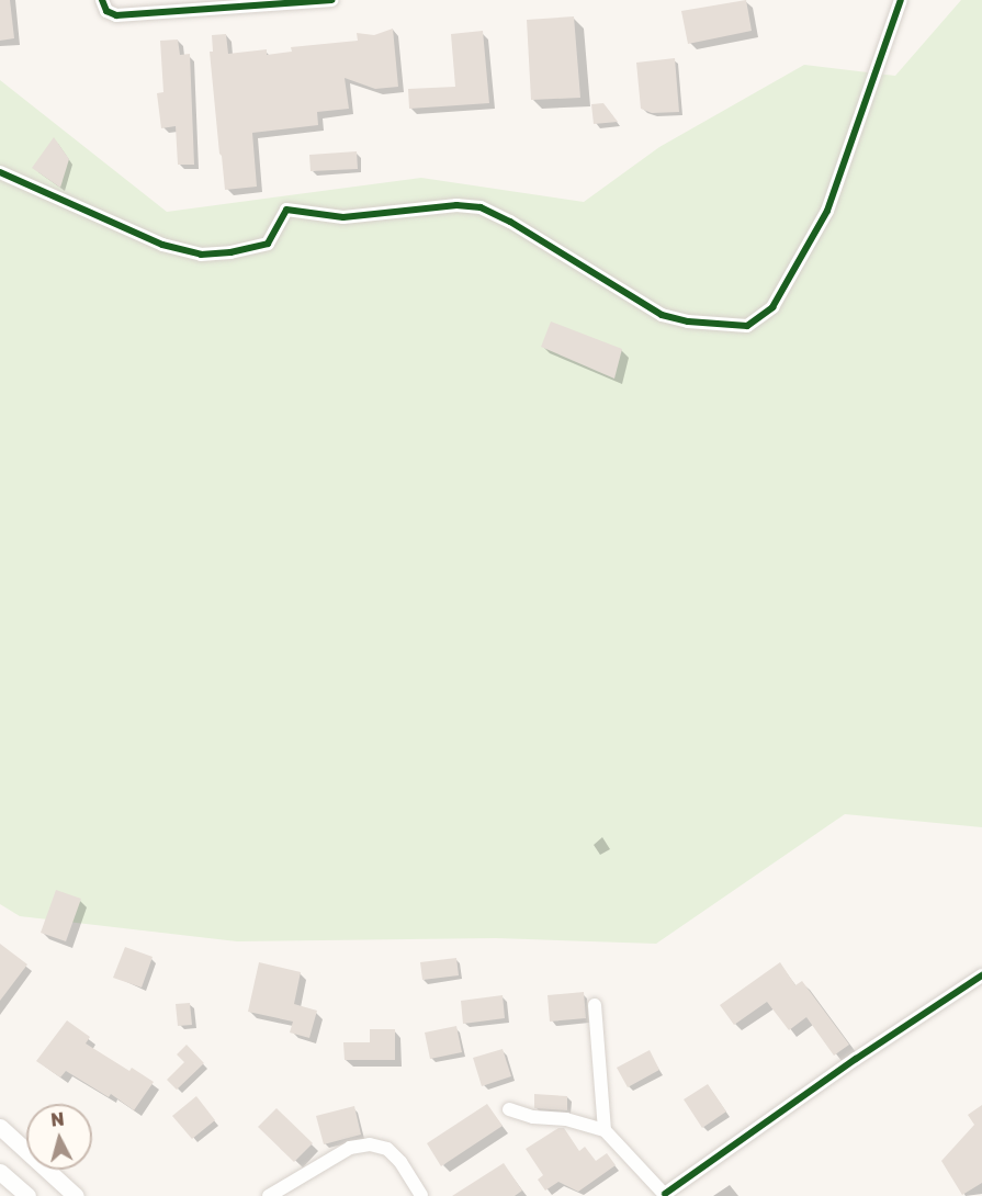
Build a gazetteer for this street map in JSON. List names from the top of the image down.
{
  "north": "top"
}
